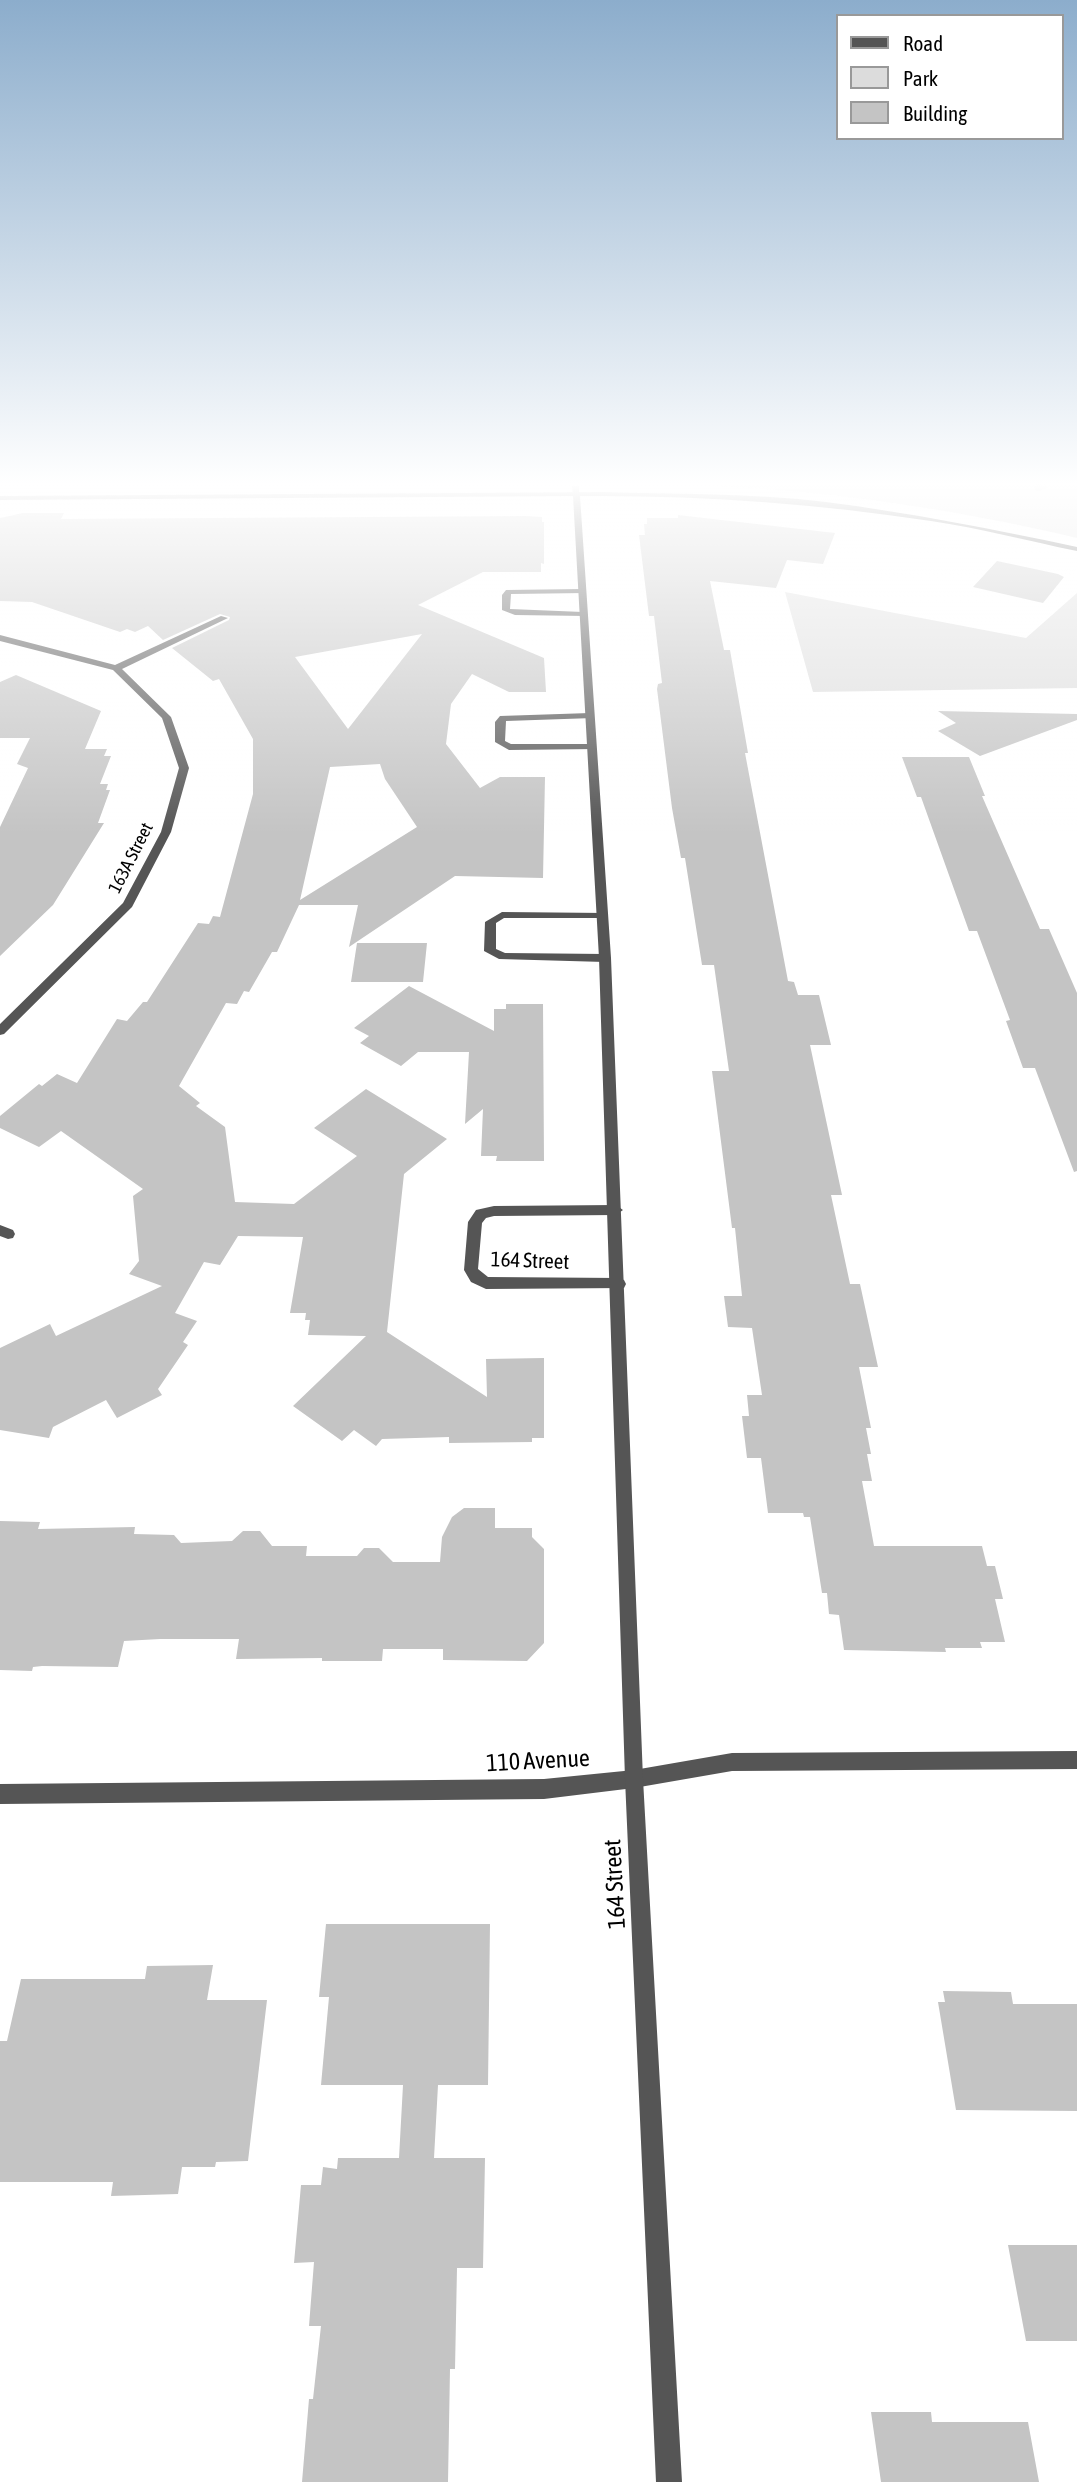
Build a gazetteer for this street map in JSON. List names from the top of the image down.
{
  "streets": {
    "street": ["163A Street", "164 Street", "110 Avenue"]
  },
  "crossings": [
    ["164 Street", "110 Avenue"]
  ],
  "legend": ["Road", "Park", "Building"]
}
